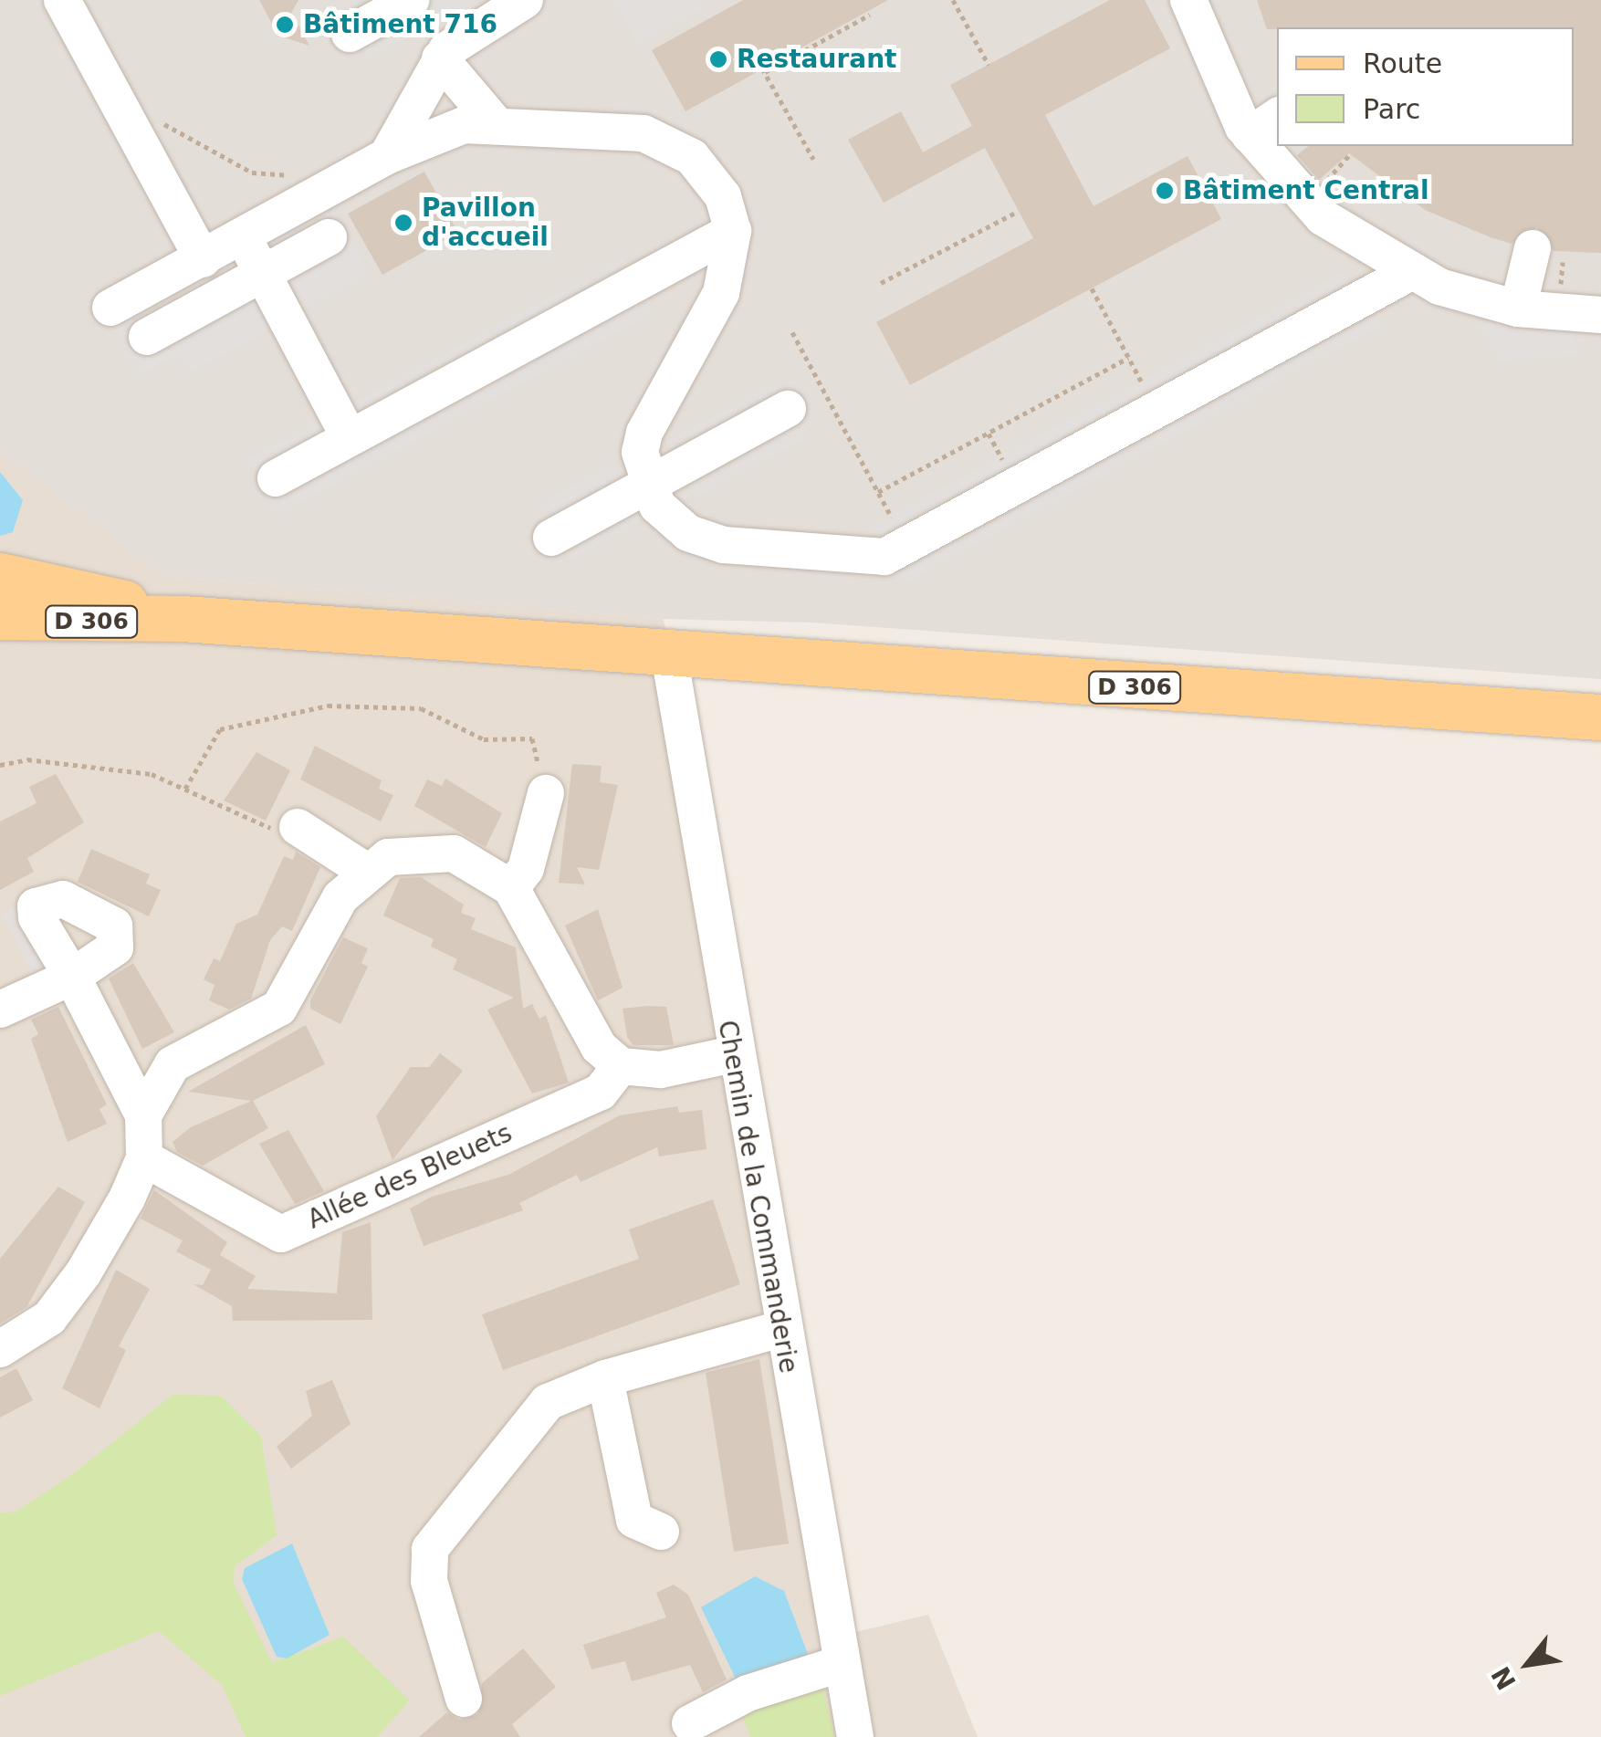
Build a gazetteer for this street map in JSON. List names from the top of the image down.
{
  "streets": {
    "main road": ["D 306"],
    "street": ["Allée des Bleuets", "Chemin de la Commanderie"]
  },
  "crossings": [
    ["D 306", "Chemin de la Commanderie"]
  ],
  "places": [
    "Bâtiment 716",
    "Restaurant",
    "Bâtiment Central",
    "Pavillon d'accueil"
  ],
  "legend": ["Route", "Parc"],
  "north": "bottom left"
}
